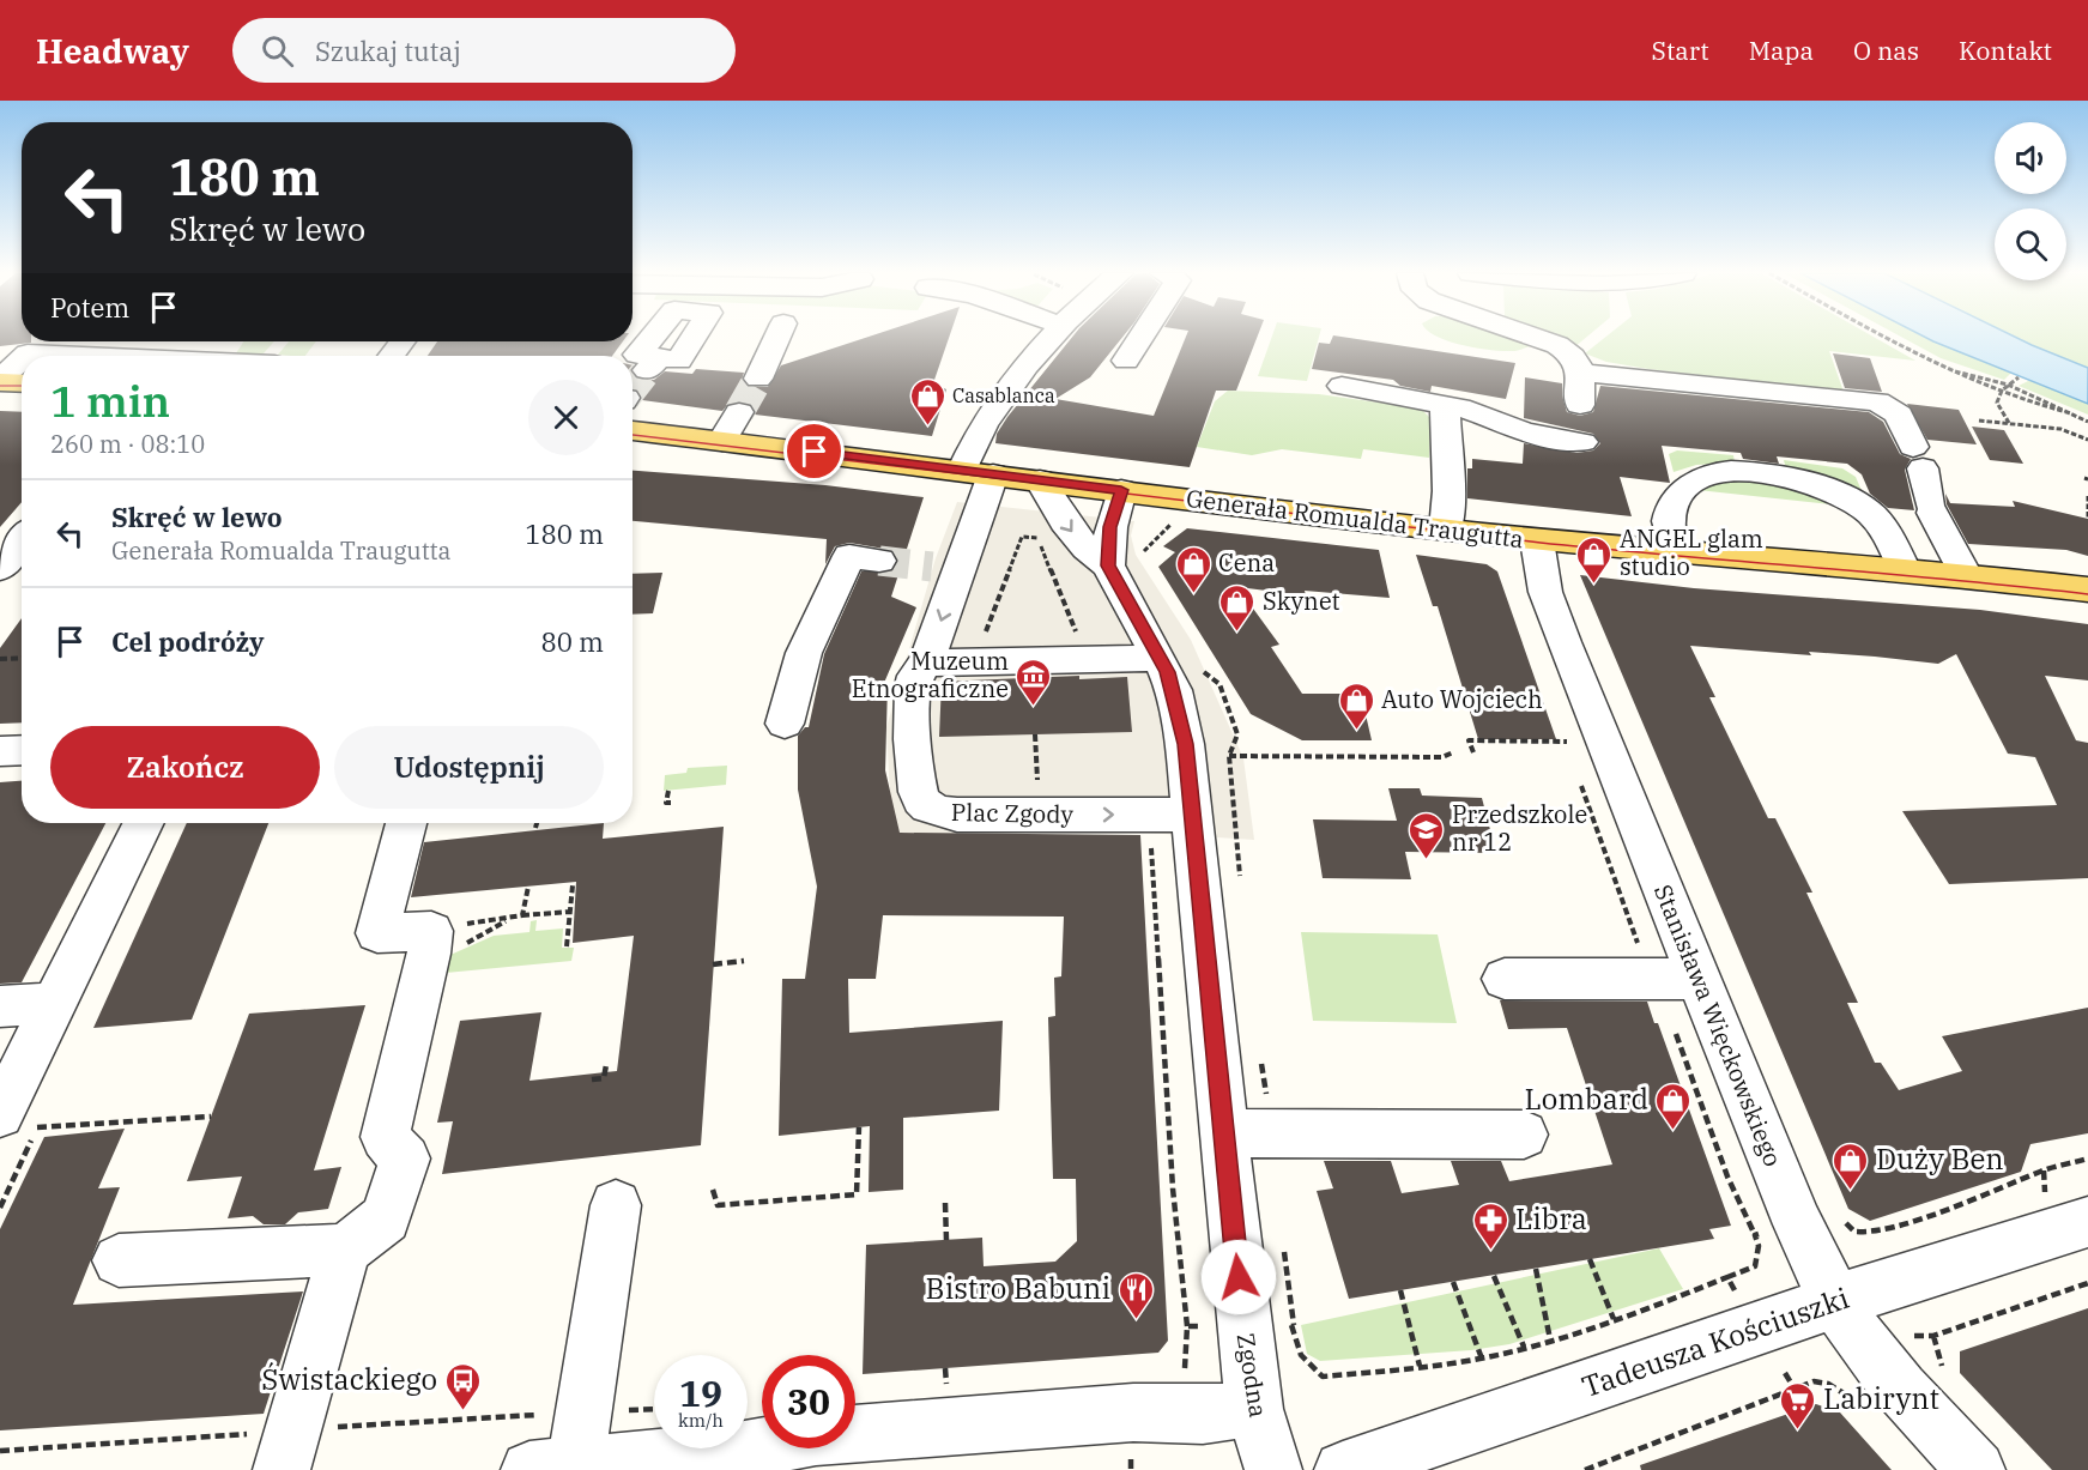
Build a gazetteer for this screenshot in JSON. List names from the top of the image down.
{
  "streets": {
    "main road": ["Generała Romualda Traugutta"],
    "street": [
      "Plac Zgody",
      "Stanisława Więckowskiego",
      "Tadeusza Kościuszki",
      "Zgodna"
    ]
  },
  "crossings": [
    ["Generała Romualda Traugutta", "Plac Zgody"],
    ["Generała Romualda Traugutta", "Stanisława Więckowskiego"],
    ["Generała Romualda Traugutta", "Zgodna"],
    ["Plac Zgody", "Zgodna"],
    ["Stanisława Więckowskiego", "Tadeusza Kościuszki"]
  ],
  "places": {
    "shop": [
      "Casablanca",
      "ANGEL glam studio",
      "Cena",
      "Skynet",
      "Auto Wojciech",
      "Lombard",
      "Duży Ben"
    ],
    "museum": ["Muzeum Etnograficzne"],
    "school or university": ["Przedszkole nr 12"],
    "pharmacy": ["Libra"],
    "restaurant": ["Bistro Babuni"],
    "bus stop": ["Świstackiego"],
    "supermarket": ["Labirynt"]
  },
  "page": {
    "header": "Headway",
    "search": "Szukaj tutaj",
    "nav": [
      "Start",
      "Mapa",
      "O nas",
      "Kontakt"
    ],
    "turn": ["180 m", "Skręć w lewo"],
    "then": "Potem",
    "heading": ["1 min", "260 m · 08:10"],
    "list": [
      {
        "name": "Skręć w lewo",
        "note": "Generała Romualda Traugutta",
        "value": "180 m"
      },
      {
        "name": "Cel podróży",
        "value": "80 m"
      }
    ],
    "buttons": ["Zakończ", "Udostępnij"],
    "speed": "19 km/h",
    "limit": "30"
  }
}
